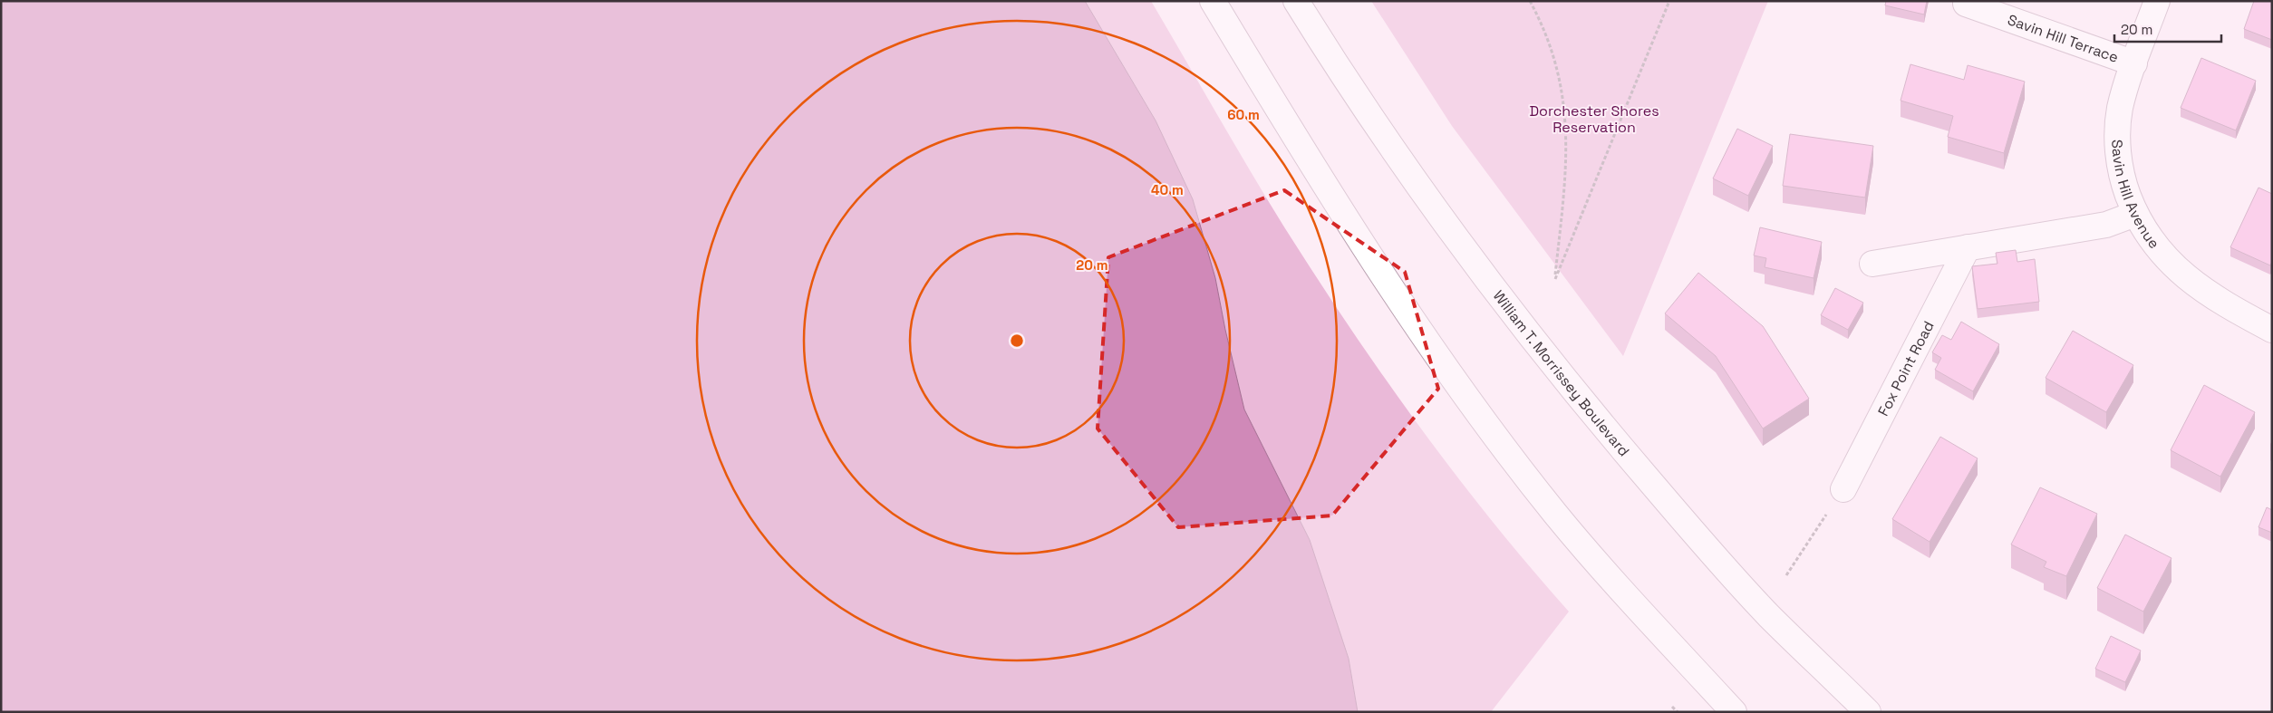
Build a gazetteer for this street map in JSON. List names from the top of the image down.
{
  "streets": {
    "main road": [
      "Savin Hill Terrace",
      "Savin Hill Avenue",
      "Fox Point Road",
      "William T. Morrissey Boulevard"
    ]
  },
  "crossings": [
    ["Savin Hill Terrace", "Savin Hill Avenue"]
  ],
  "parks": ["Dorchester Shores Reservation"],
  "scale_bar": "20 m",
  "rings": ["60 m", "40 m", "20 m"]
}
